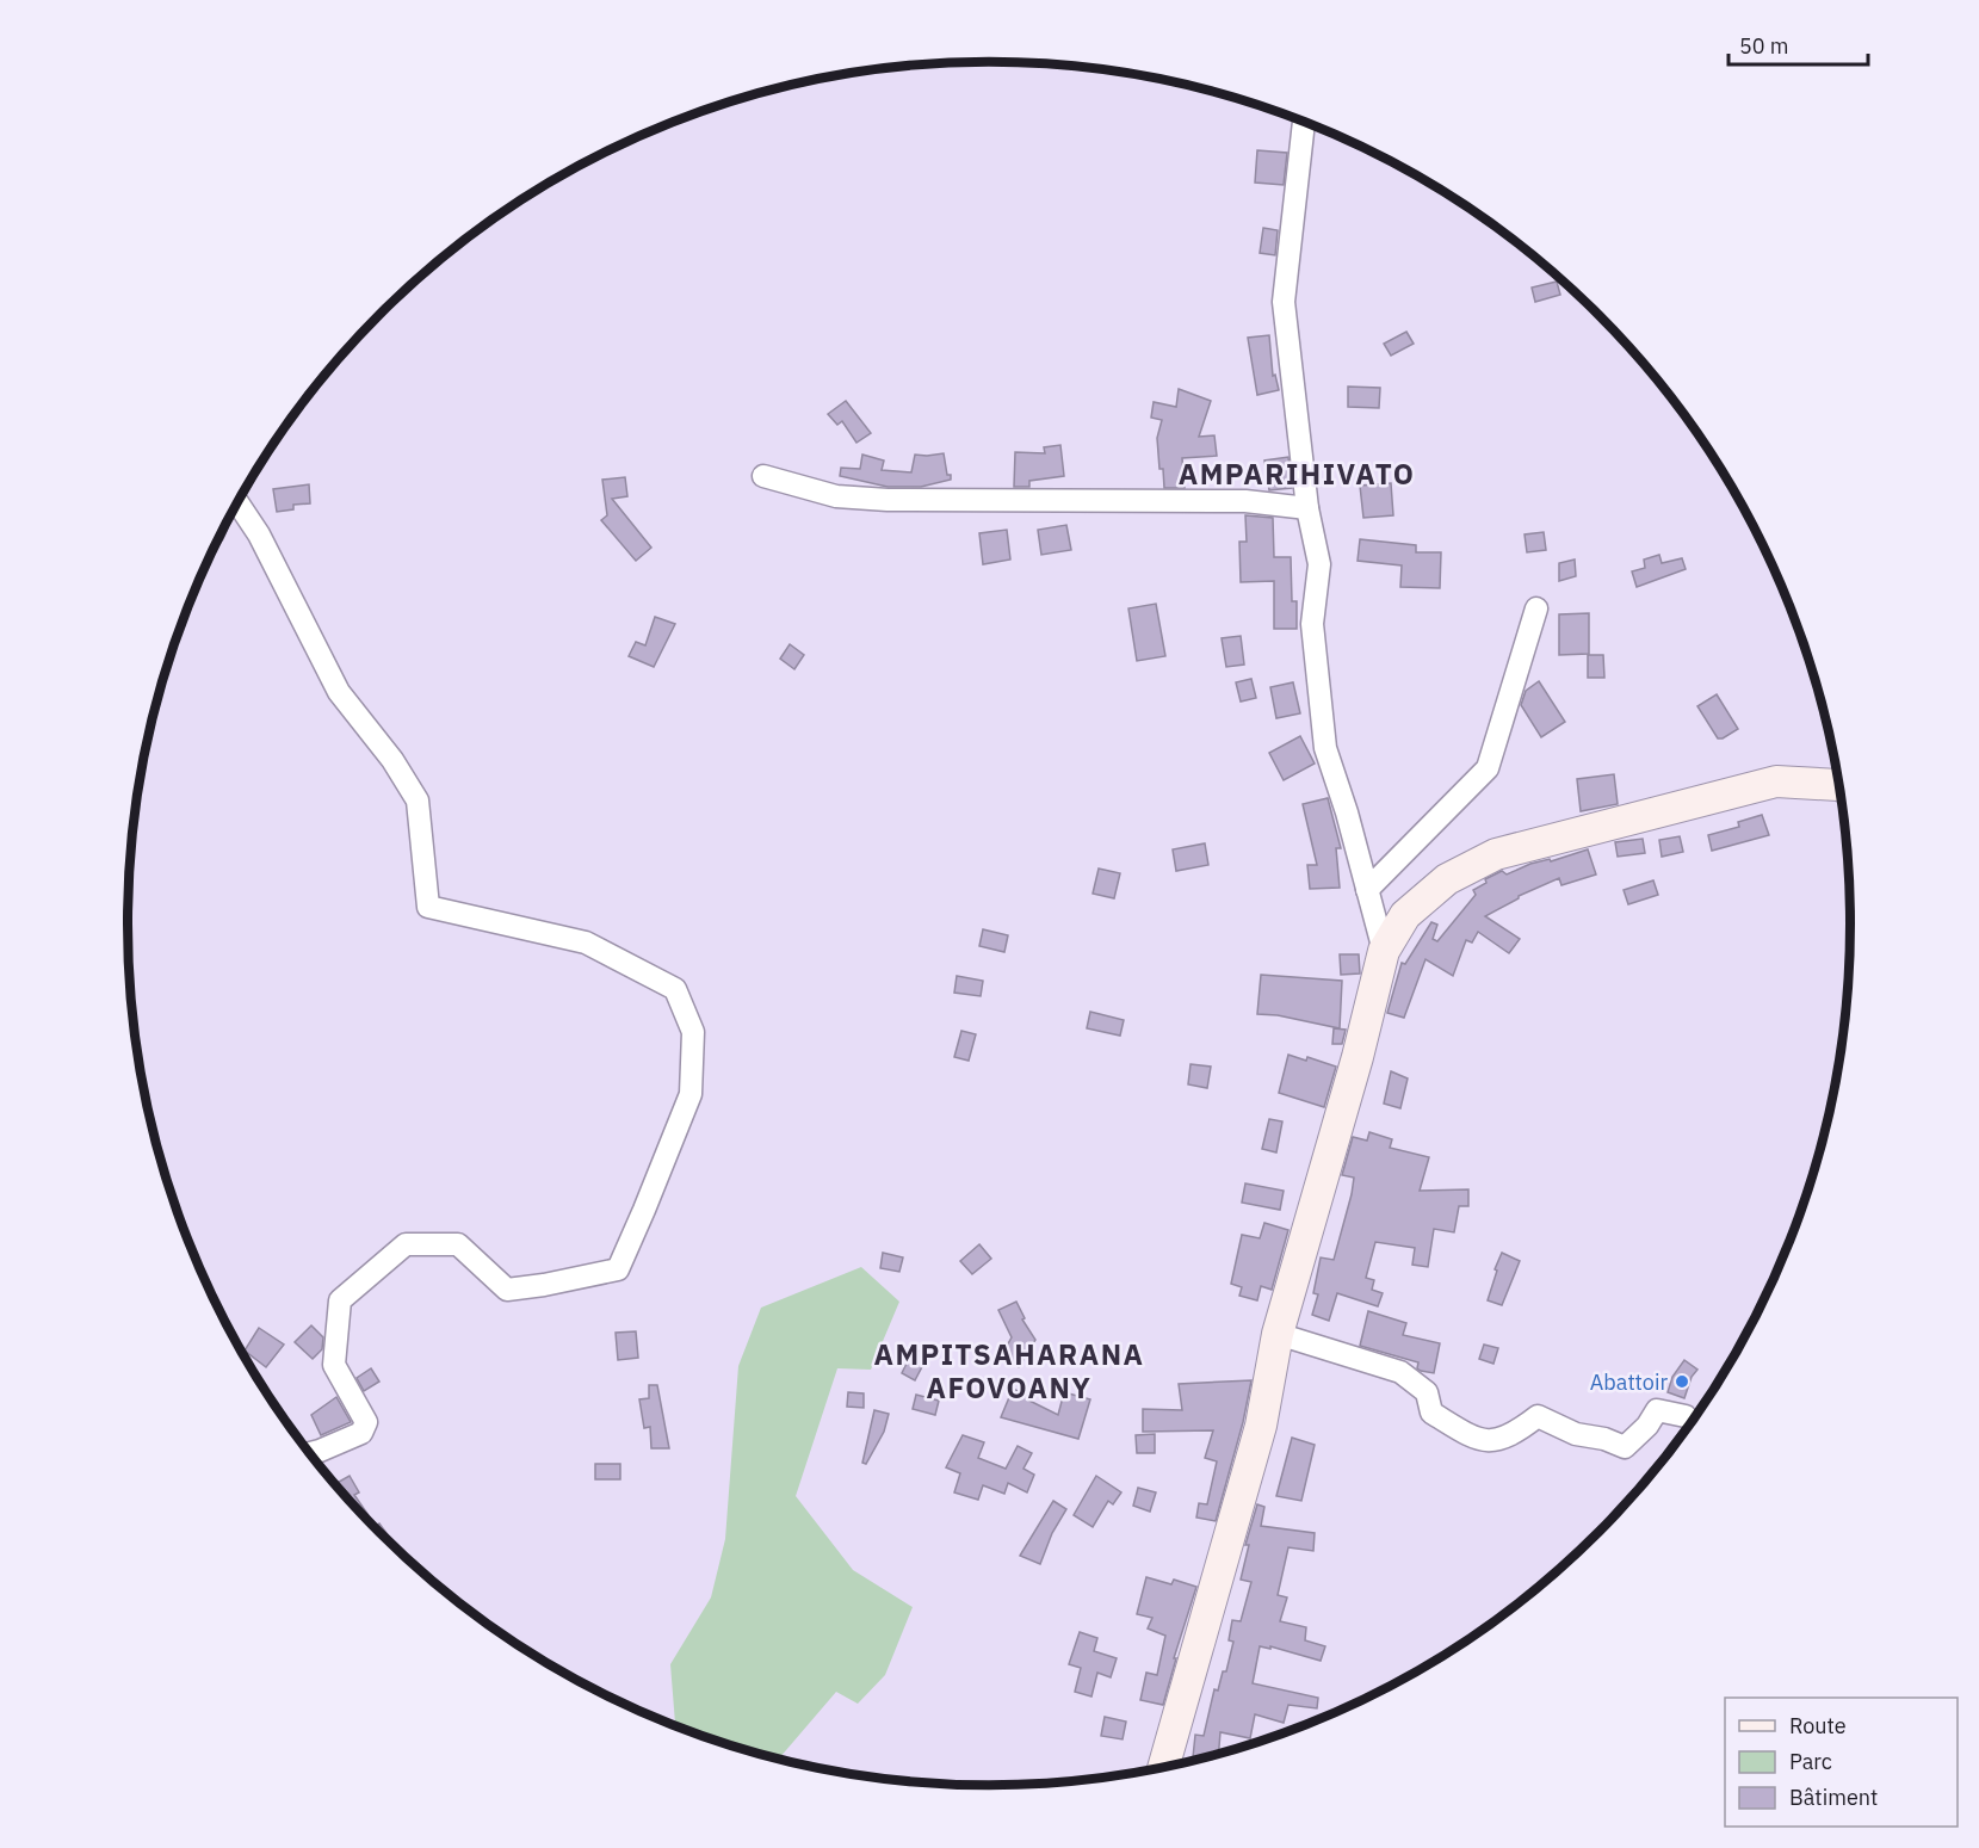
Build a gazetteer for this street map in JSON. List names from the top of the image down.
{
  "districts": ["AMPARIHIVATO", "AMPITSAHARANA AFOVOANY"],
  "places": ["Abattoir"],
  "legend": ["Route", "Parc", "Bâtiment"],
  "scale_bar": "50 m"
}
